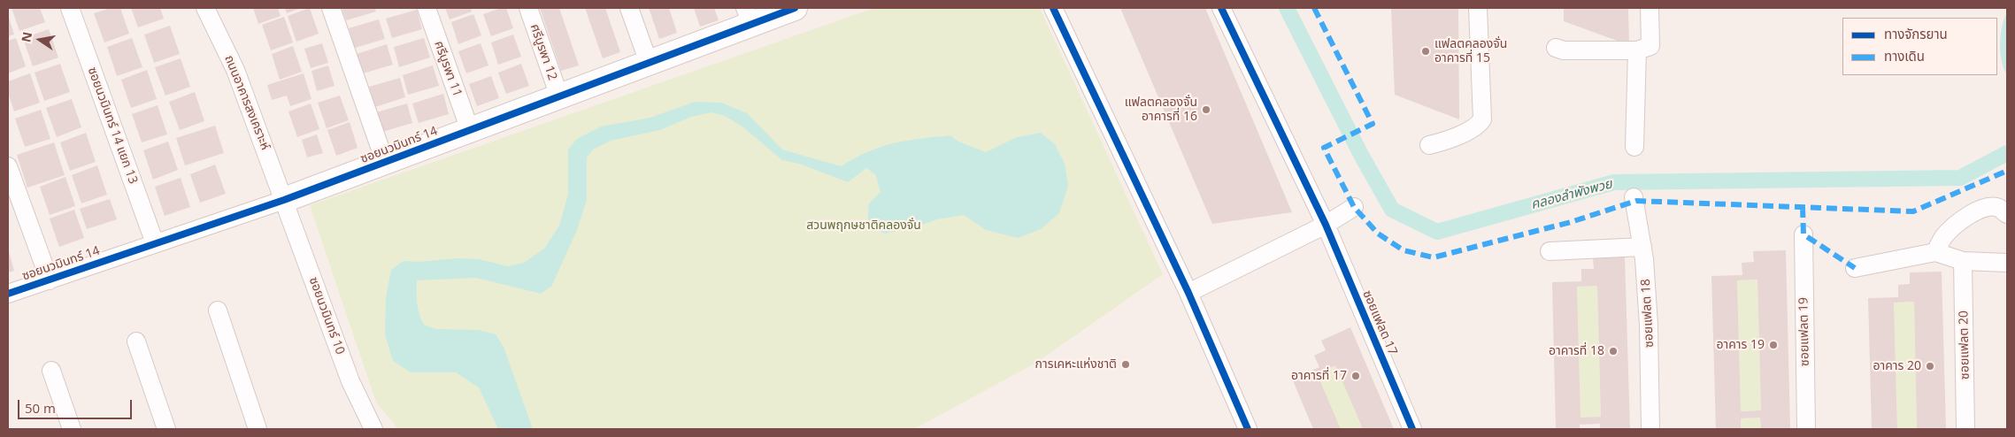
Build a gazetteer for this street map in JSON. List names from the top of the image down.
{
  "streets": {
    "street": [
      "ศรีบูรพา 12",
      "ศรีบูรพา 11",
      "ถนนอาคารสงเคราะห์",
      "ซอยนวมินทร์ 14 แยก 13",
      "ซอยนวมินทร์ 14",
      "ซอยแฟลต 18",
      "ซอยนวมินทร์ 10",
      "ซอยแฟลต 17",
      "ซอยแฟลต 19",
      "ซอยแฟลต 20"
    ]
  },
  "crossings": [
    ["ศรีบูรพา 12", "ซอยนวมินทร์ 14"],
    ["ศรีบูรพา 11", "ซอยนวมินทร์ 14"],
    ["ถนนอาคารสงเคราะห์", "ซอยนวมินทร์ 14"],
    ["ถนนอาคารสงเคราะห์", "ซอยนวมินทร์ 10"],
    ["ซอยนวมินทร์ 14 แยก 13", "ซอยนวมินทร์ 14"],
    ["ซอยนวมินทร์ 14", "ซอยนวมินทร์ 10"]
  ],
  "water": ["คลองลำพังพวย"],
  "parks": ["สวนพฤกษชาติคลองจั่น"],
  "places": [
    "แฟลตคลองจั่น อาคารที่ 15",
    "แฟลตคลองจั่น อาคารที่ 16",
    "อาคาร 19",
    "อาคารที่ 18",
    "การเคหะแห่งชาติ",
    "อาคาร 20",
    "อาคารที่ 17"
  ],
  "legend": ["ทางจักรยาน", "ทางเดิน"],
  "scale_bar": "50 m",
  "north": "left"
}
